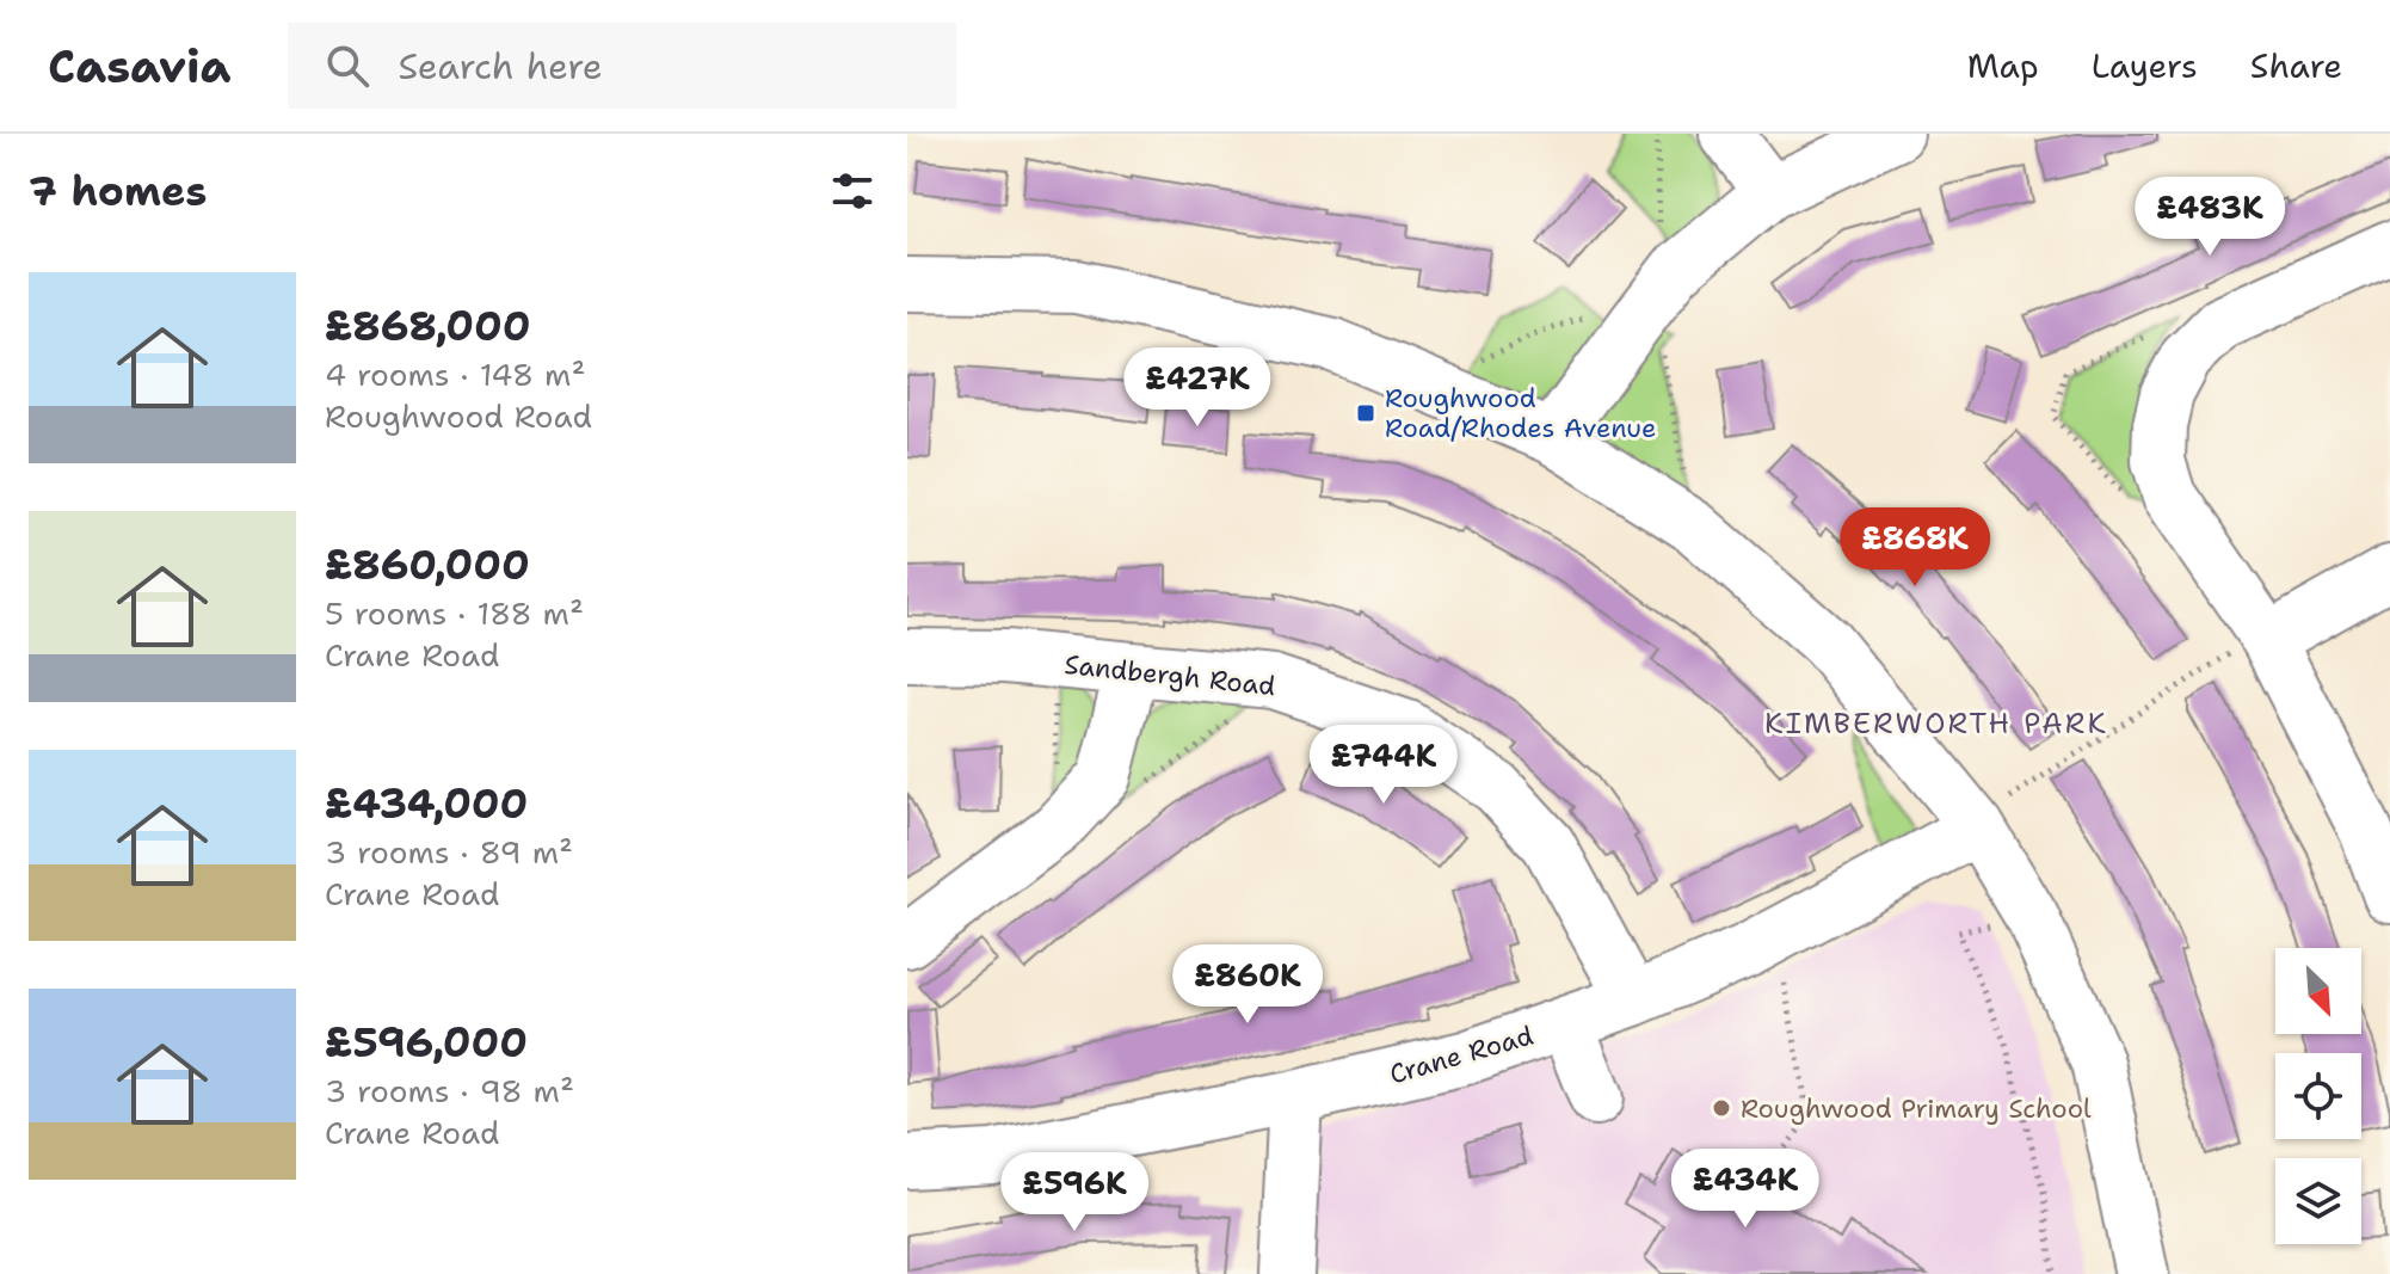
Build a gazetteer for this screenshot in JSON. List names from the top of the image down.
{
  "streets": {
    "street": ["Sandbergh Road", "Crane Road"]
  },
  "crossings": [
    ["Sandbergh Road", "Crane Road"]
  ],
  "districts": ["KIMBERWORTH PARK"],
  "places": {
    "transit": ["Roughwood Road/Rhodes Avenue"],
    "other": ["Roughwood Primary School"]
  },
  "north": "bottom right",
  "page": {
    "header": "Casavia",
    "search": "Search here",
    "nav": ["Map", "Layers", "Share"],
    "heading": "7 homes",
    "price": [
      "£483K",
      "£427K",
      "£868K",
      "£744K",
      "£860K",
      "£434K",
      "£596K"
    ],
    "list": [
      {
        "name": "£868,000",
        "note": "4 rooms · 148 m² · Roughwood Road"
      },
      {
        "name": "£860,000",
        "note": "5 rooms · 188 m² · Crane Road"
      },
      {
        "name": "£434,000",
        "note": "3 rooms · 89 m² · Crane Road"
      },
      {
        "name": "£596,000",
        "note": "3 rooms · 98 m² · Crane Road"
      }
    ]
  }
}
